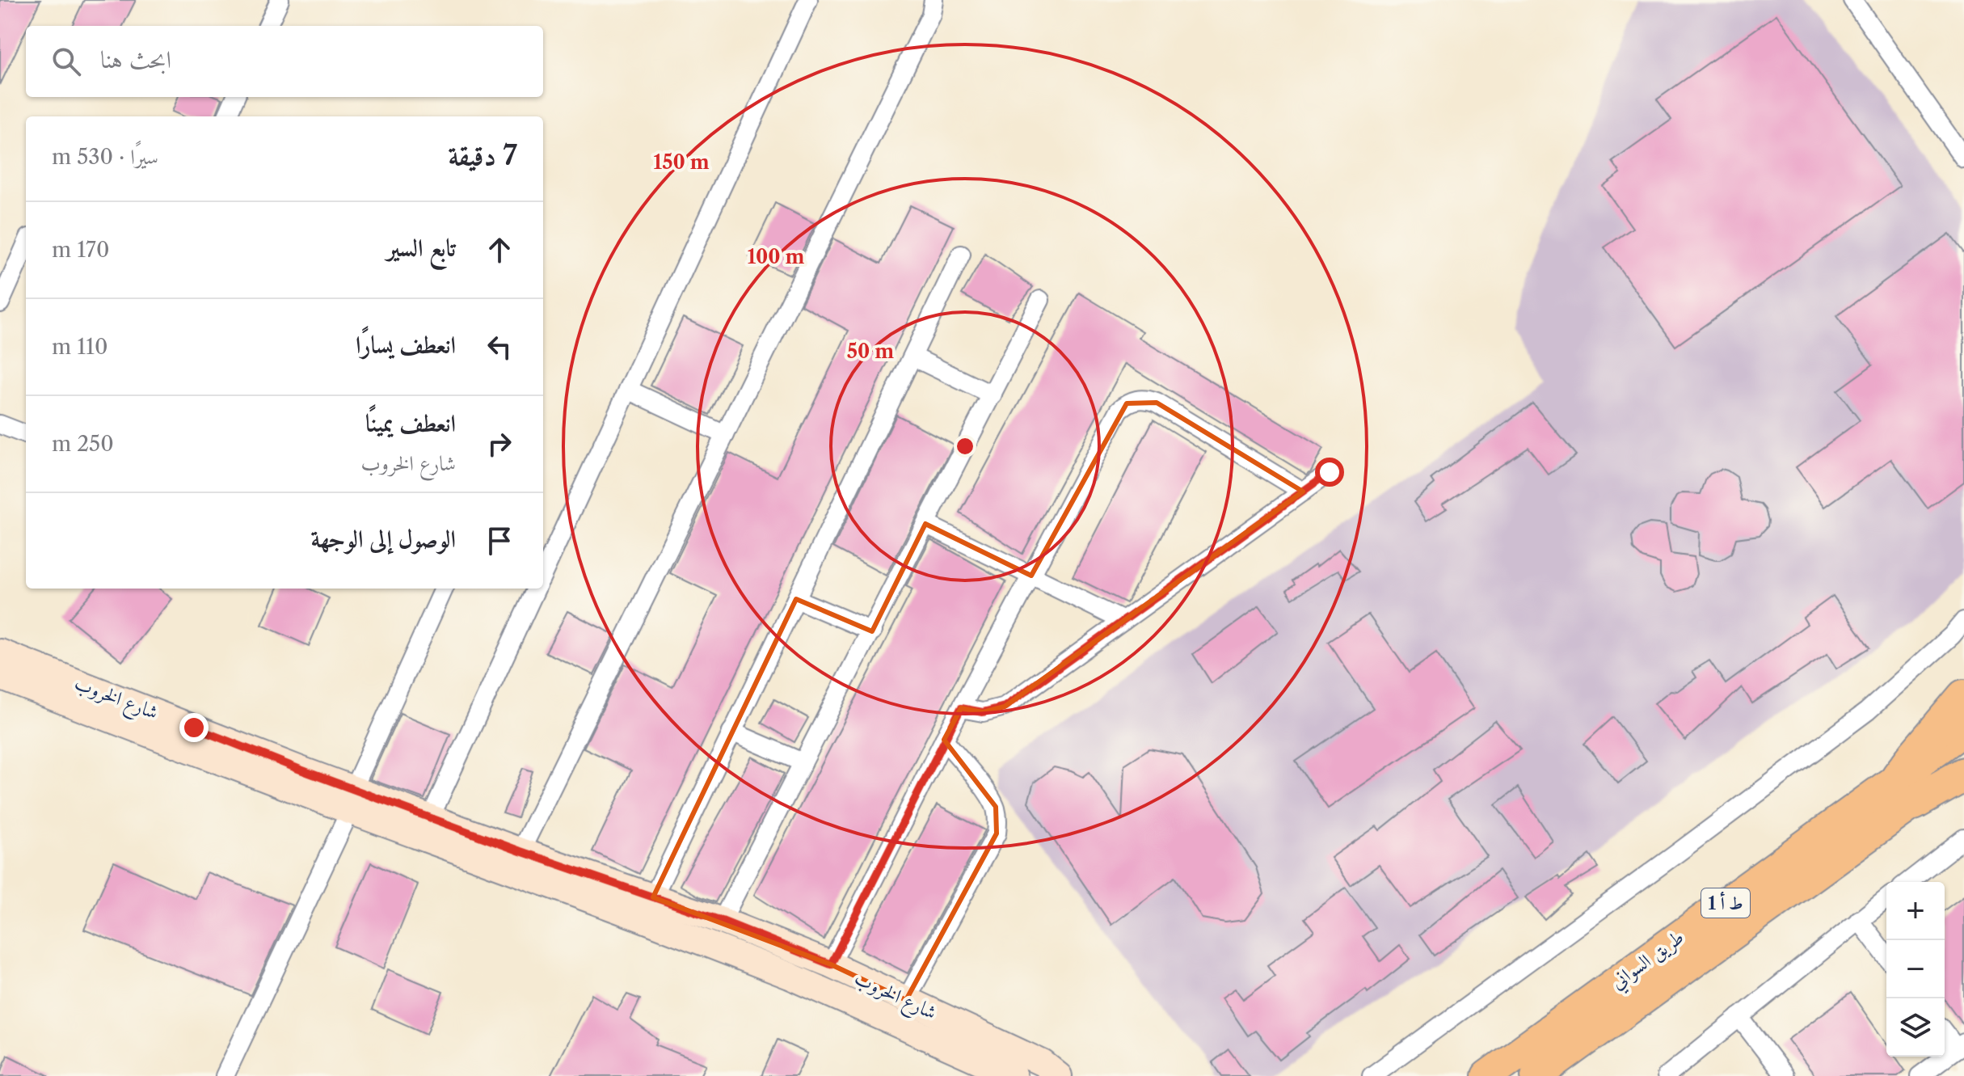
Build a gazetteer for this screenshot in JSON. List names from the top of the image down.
{
  "streets": {
    "highway": ["ط أ 1", "طريق السواني"],
    "main road": ["شارع الخروب"]
  },
  "page": {
    "search": "ابحث هنا",
    "heading": ["7 دقيقة", "سيرًا · 530 m"],
    "list": [
      ["تابع السير", "170 m"],
      ["انعطف يسارًا", "110 m"],
      ["انعطف يمينًا", "شارع الخروب", "250 m"],
      "الوصول إلى الوجهة"
    ],
    "map_buttons": ["+", "−"]
  },
  "rings": ["150 m", "100 m", "50 m"]
}
